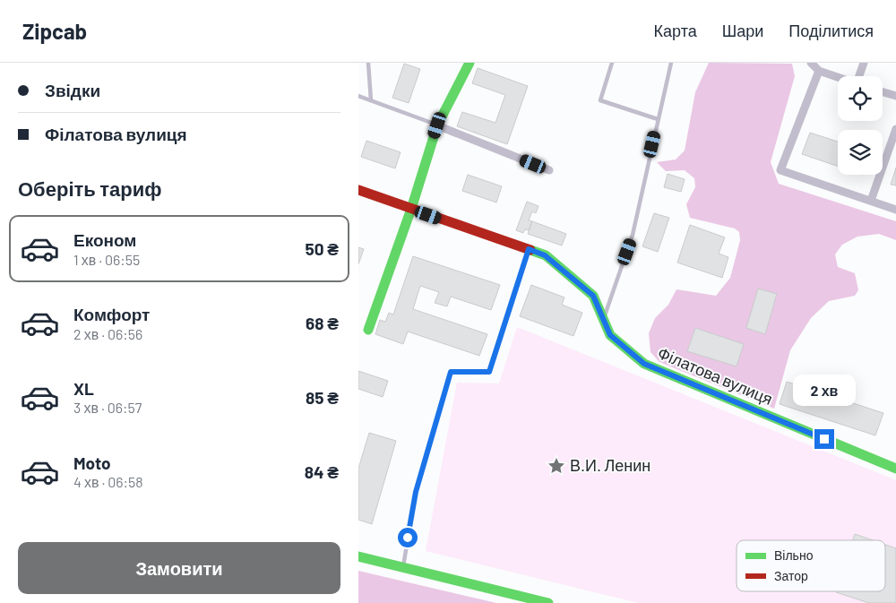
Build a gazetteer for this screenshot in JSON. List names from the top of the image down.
{
  "streets": {
    "street": ["Філатова вулиця"]
  },
  "places": {
    "place": ["В.И. Ленин"]
  },
  "legend": ["Вільно", "Затор"],
  "page": {
    "header": "Zipcab",
    "nav": ["Карта", "Шари", "Поділитися"],
    "banner": ["Звідки", "Філатова вулиця"],
    "heading": "Оберіть тариф",
    "list": [
      {
        "name": "Економ",
        "note": "1 хв · 06:55",
        "value": "50 ₴"
      },
      {
        "name": "Комфорт",
        "note": "2 хв · 06:56",
        "value": "68 ₴"
      },
      {
        "name": "XL",
        "note": "3 хв · 06:57",
        "value": "85 ₴"
      },
      {
        "name": "Moto",
        "note": "4 хв · 06:58",
        "value": "84 ₴"
      }
    ],
    "bubble": "2 хв",
    "buttons": "Замовити"
  }
}
